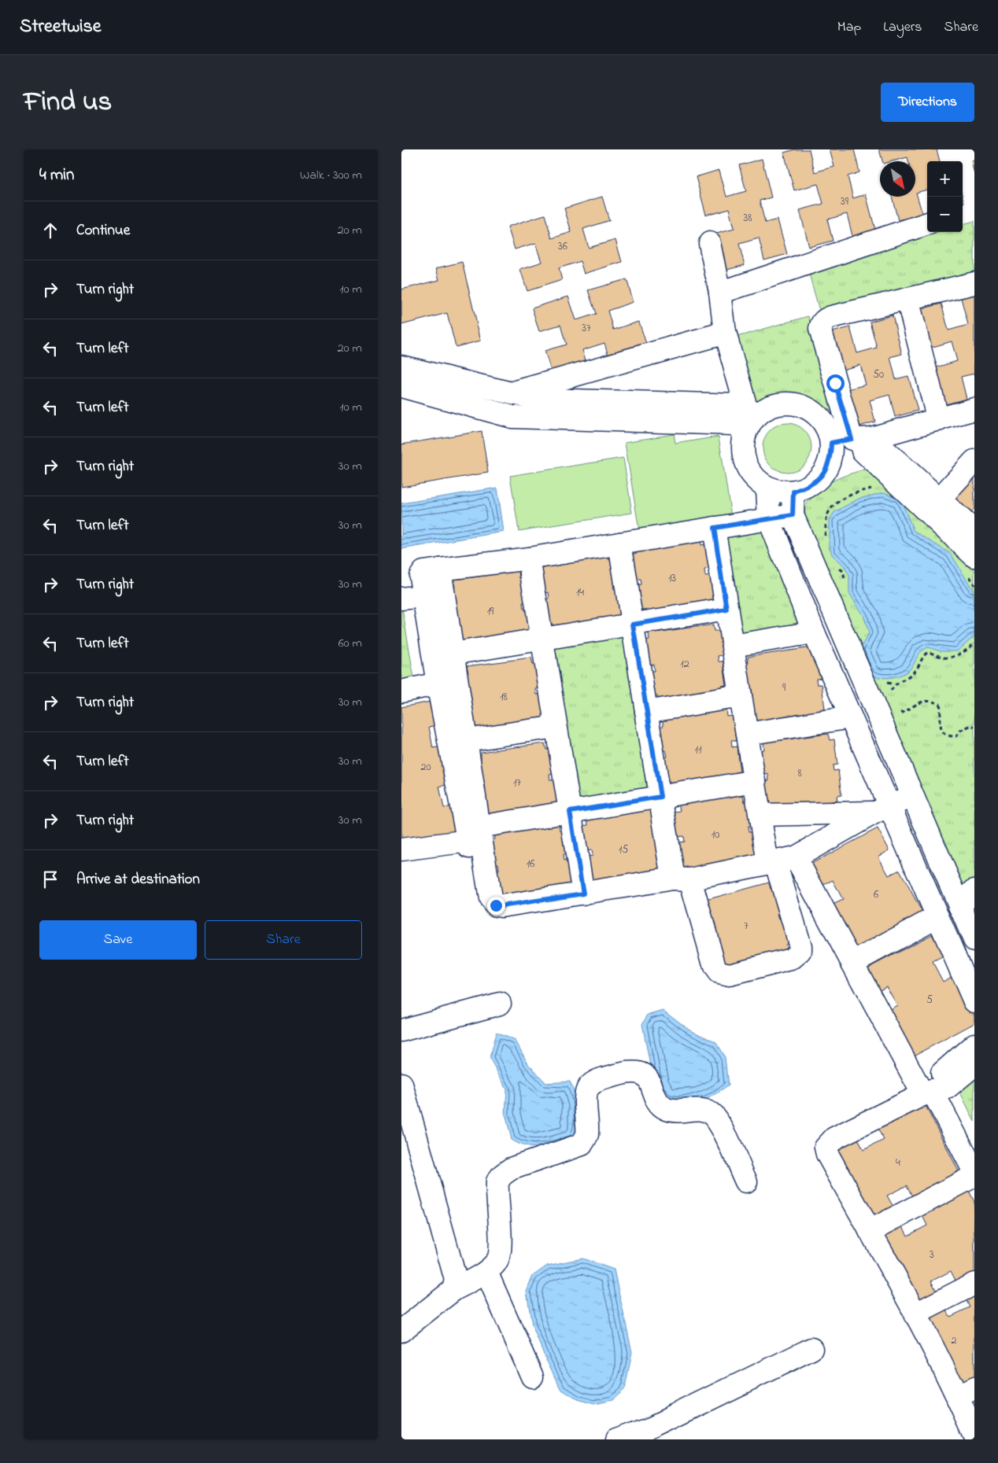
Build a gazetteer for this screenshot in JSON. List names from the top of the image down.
{
  "house_numbers": [
    "39",
    "38",
    "36",
    "37",
    "50",
    "13",
    "14",
    "19",
    "12",
    "9",
    "18",
    "11",
    "20",
    "8",
    "17",
    "10",
    "15",
    "16",
    "6",
    "7",
    "5",
    "4",
    "3",
    "2"
  ],
  "north": "bottom right",
  "page": {
    "header": "Streetwise",
    "nav": ["Map", "Layers", "Share"],
    "title": "Find us",
    "buttons": [
      "Directions",
      ["Save", "Share"]
    ],
    "heading": ["4 min", "Walk · 300 m"],
    "map_buttons": ["+", "−"],
    "list": [
      ["Continue", "20 m"],
      ["Turn right", "10 m"],
      ["Turn left", "20 m"],
      ["Turn left", "10 m"],
      ["Turn right", "30 m"],
      ["Turn left", "30 m"],
      ["Turn right", "30 m"],
      ["Turn left", "60 m"],
      ["Turn right", "30 m"],
      ["Turn left", "30 m"],
      ["Turn right", "30 m"],
      "Arrive at destination"
    ]
  }
}
